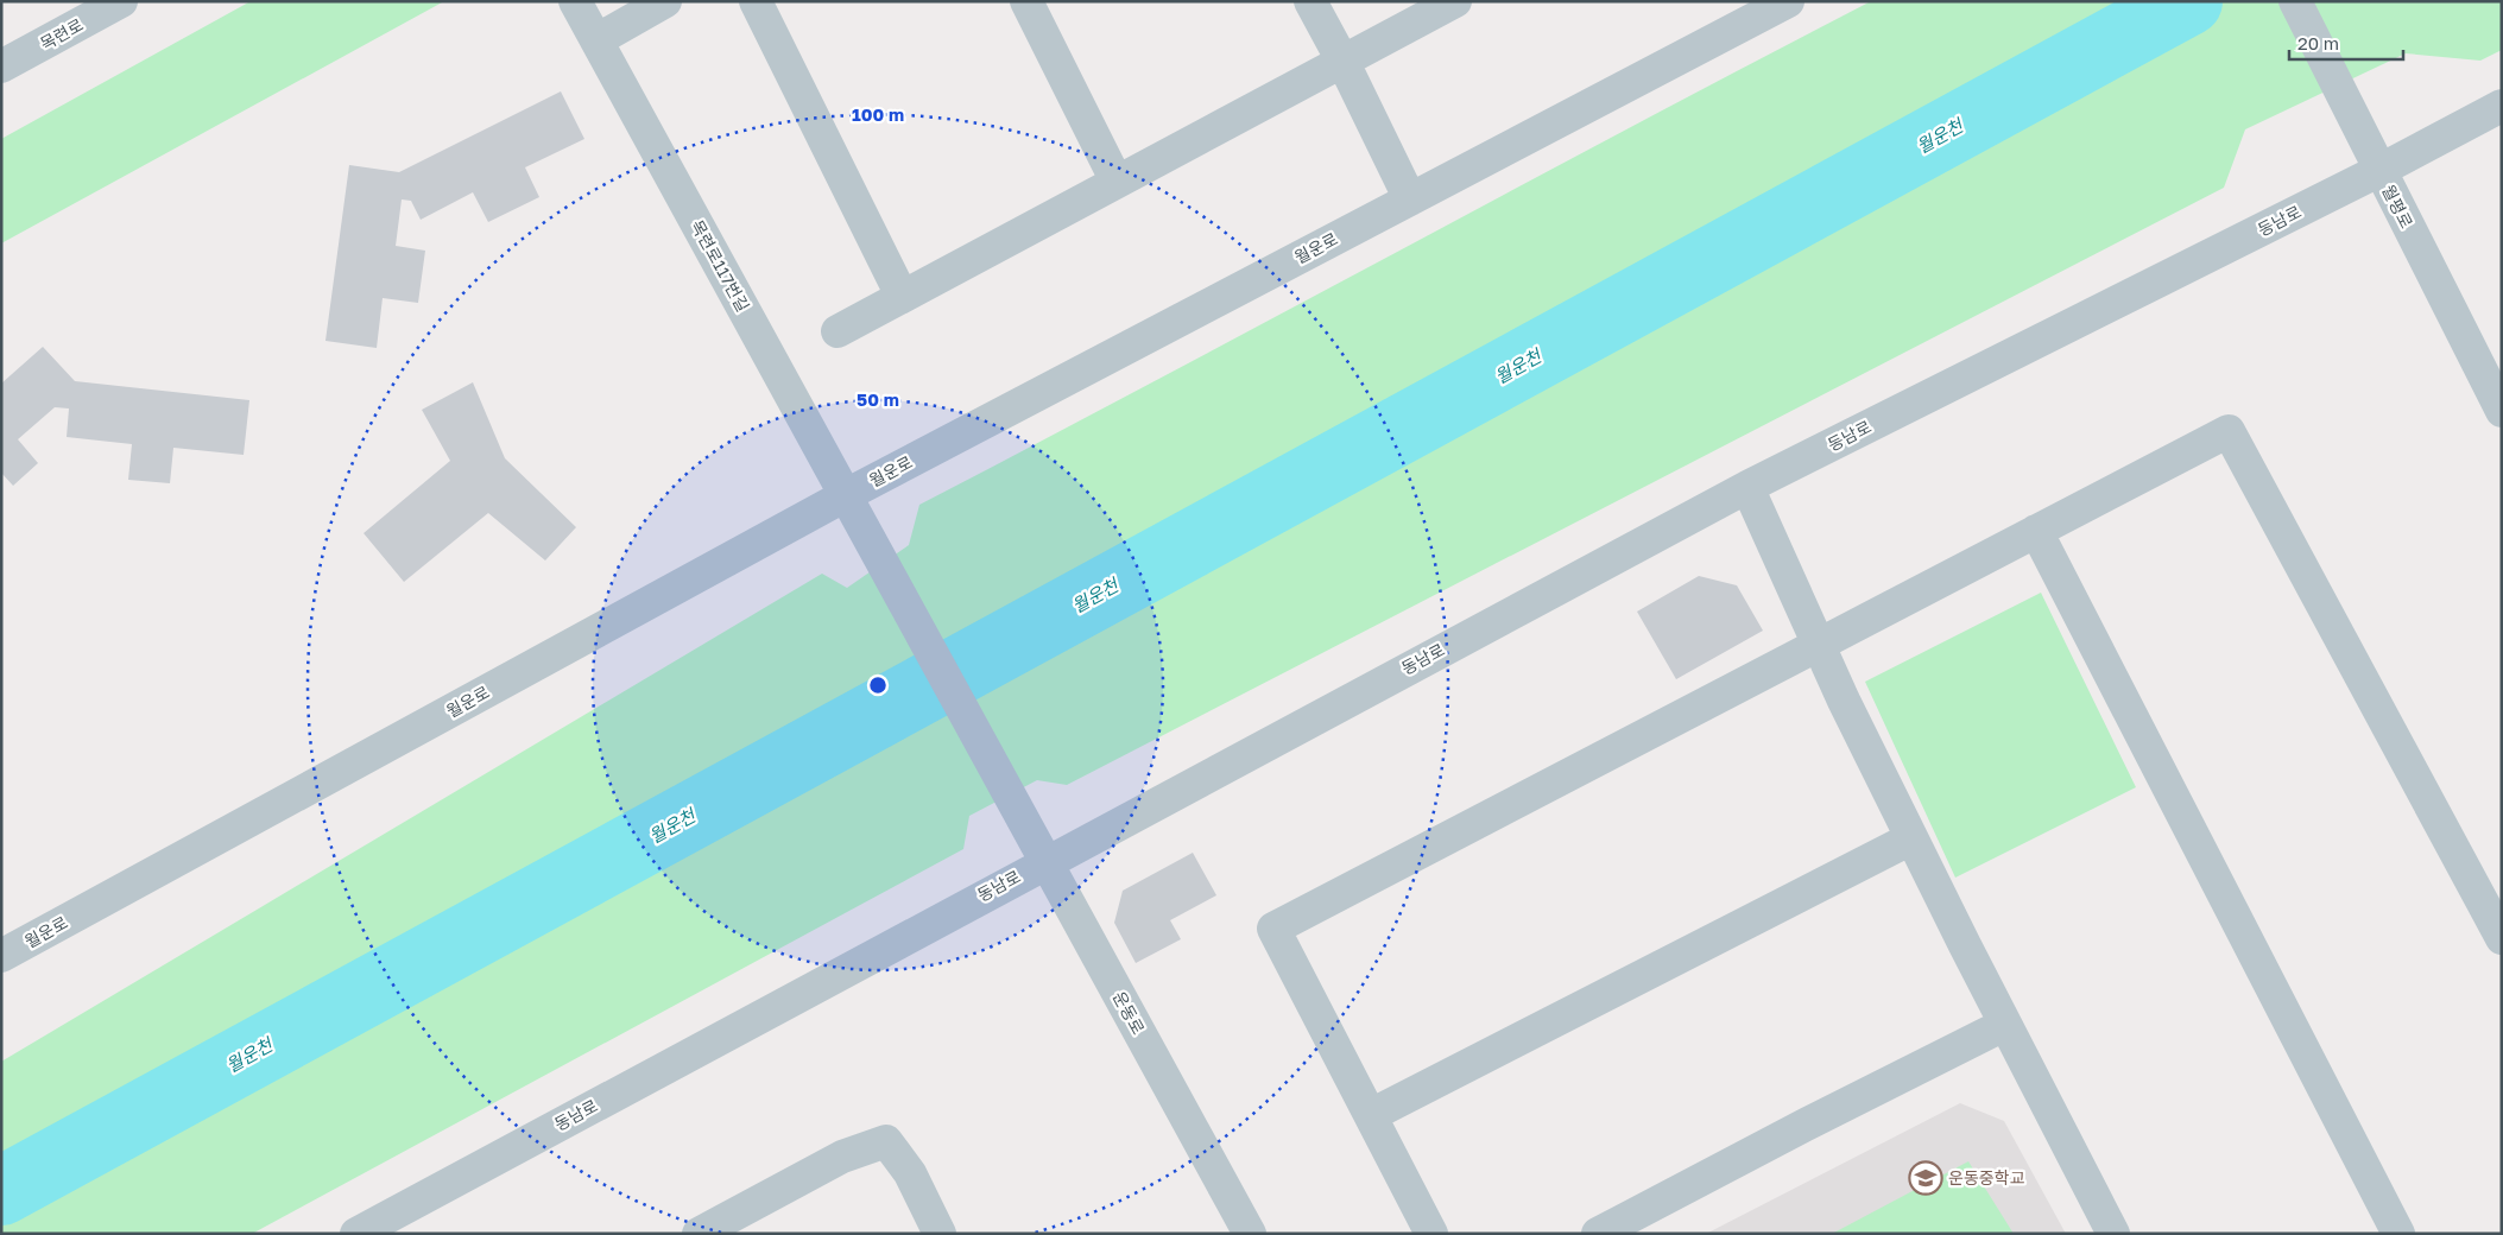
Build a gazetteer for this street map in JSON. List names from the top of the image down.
{
  "streets": {
    "street": [
      "목련로",
      "월평로",
      "동남로",
      "월운로",
      "목련로117번길",
      "운동로"
    ]
  },
  "crossings": [
    ["월평로", "동남로"],
    ["동남로", "운동로"],
    ["월운로", "목련로117번길"],
    ["목련로117번길", "운동로"]
  ],
  "water": ["월운천"],
  "places": {
    "school or university": ["운동중학교"]
  },
  "scale_bar": "20 m",
  "rings": ["100 m", "50 m"]
}
